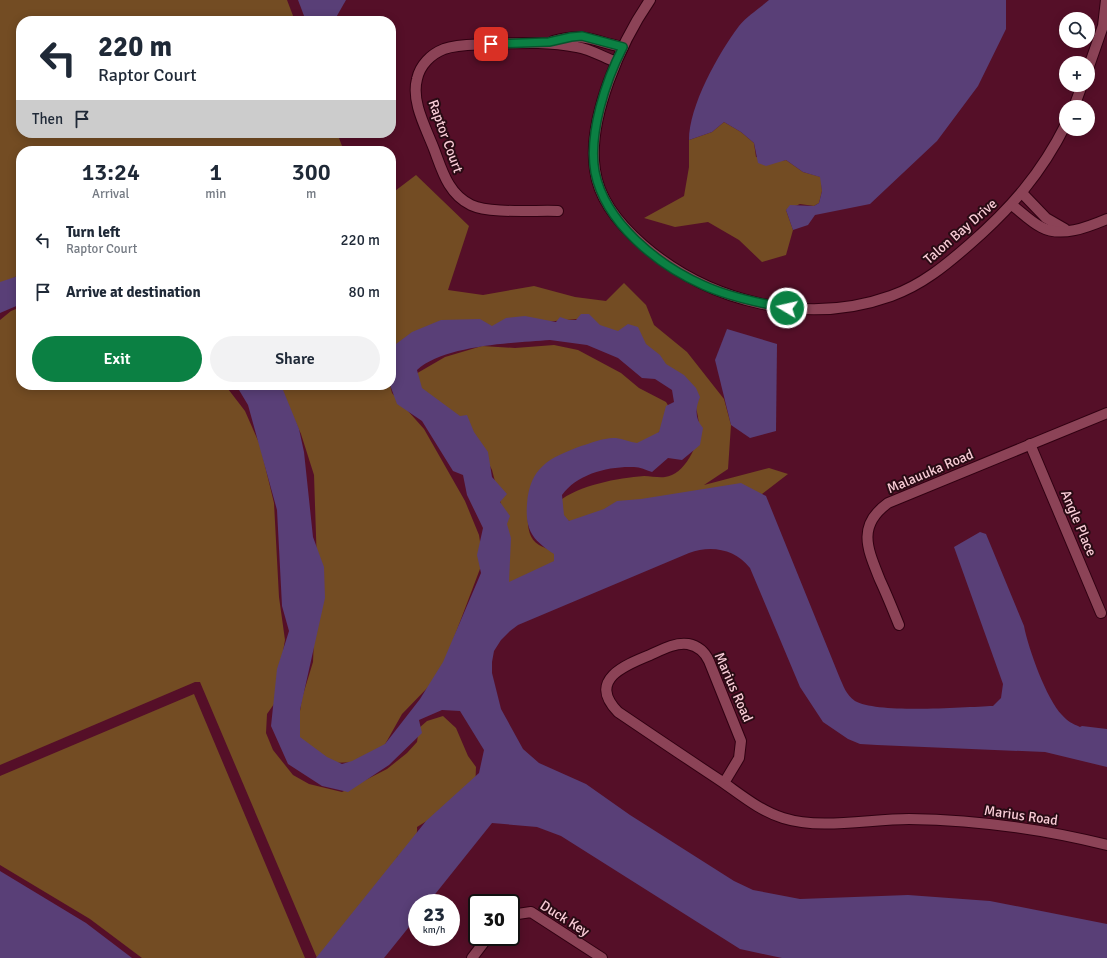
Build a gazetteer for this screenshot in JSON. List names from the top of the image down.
{
  "streets": {
    "street": [
      "Raptor Court",
      "Talon Bay Drive",
      "Malauuka Road",
      "Angle Place",
      "Marius Road",
      "Duck Key"
    ]
  },
  "crossings": [
    ["Raptor Court", "Talon Bay Drive"],
    ["Malauuka Road", "Angle Place"]
  ],
  "page": {
    "map_buttons": ["+", "−"],
    "turn": ["220 m", "Raptor Court"],
    "then": "Then",
    "eta": [
      "13:24",
      "Arrival",
      "1",
      "min",
      "300",
      "m"
    ],
    "list": [
      {
        "name": "Turn left",
        "note": "Raptor Court",
        "value": "220 m"
      },
      {
        "name": "Arrive at destination",
        "value": "80 m"
      }
    ],
    "buttons": ["Exit", "Share"],
    "speed": "23 km/h",
    "limit": "30"
  }
}
